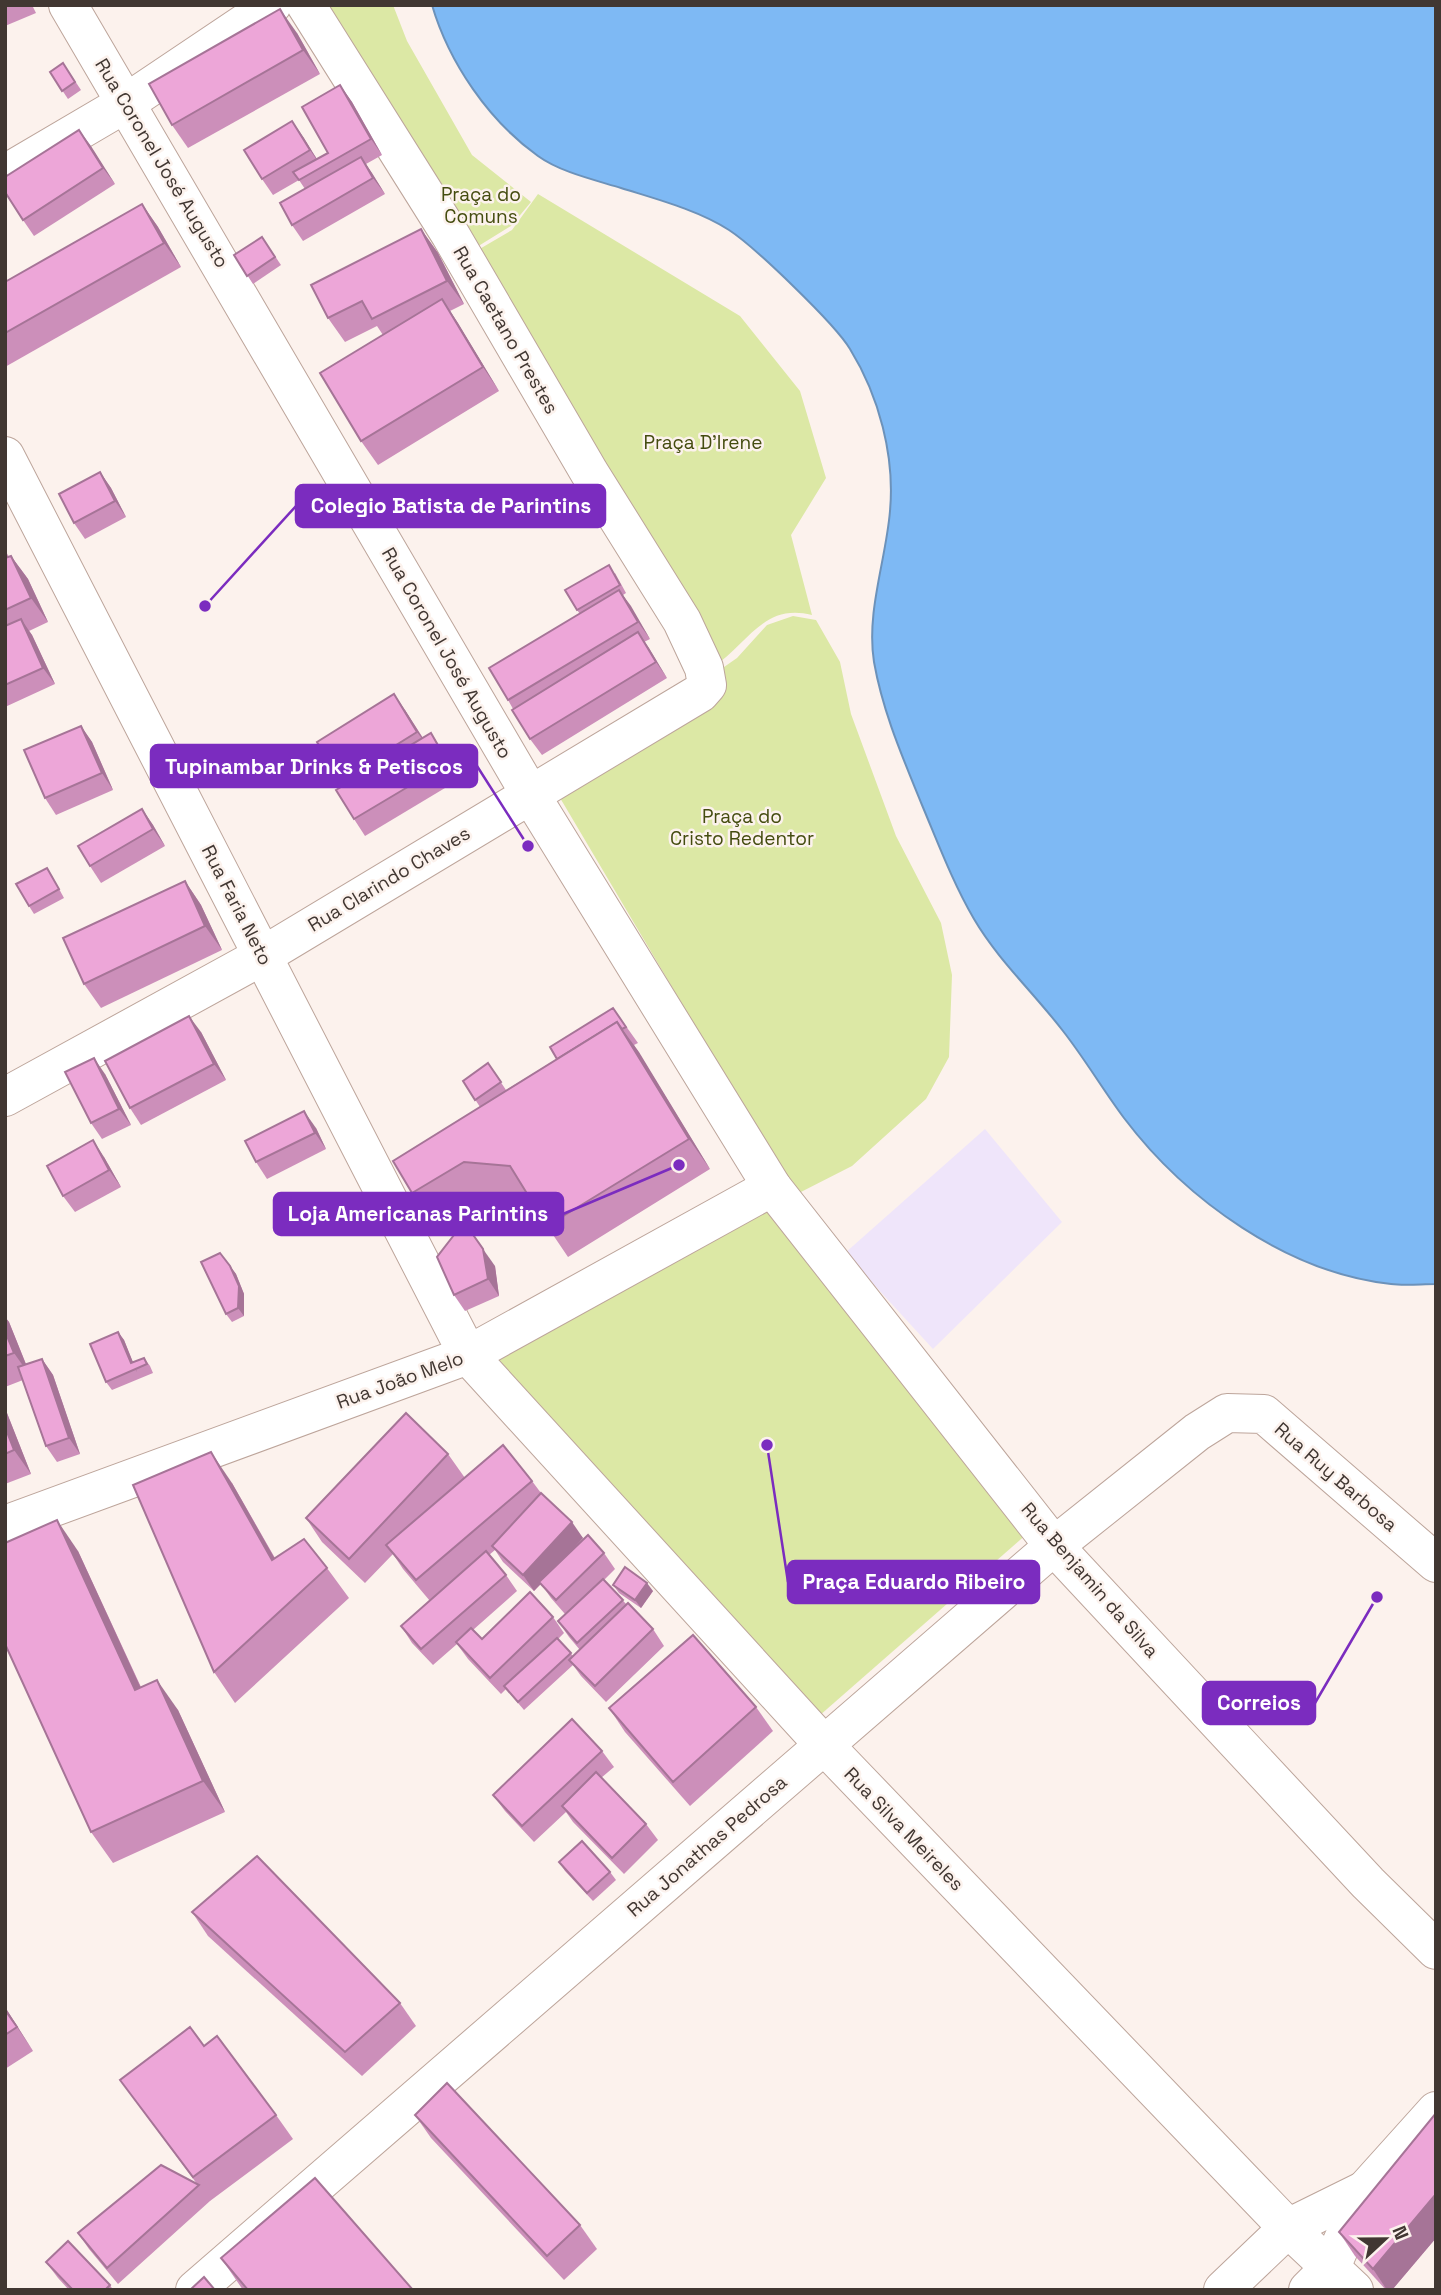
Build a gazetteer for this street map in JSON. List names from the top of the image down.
{
  "streets": {
    "street": [
      "Rua Coronel José Augusto",
      "Rua Caetano Prestes",
      "Rua Clarindo Chaves",
      "Rua Faria Neto",
      "Rua João Melo",
      "Rua Ruy Barbosa",
      "Rua Benjamin da Silva",
      "Rua Silva Meireles",
      "Rua Jonathas Pedrosa"
    ]
  },
  "crossings": [
    ["Rua Coronel José Augusto", "Rua Clarindo Chaves"],
    ["Rua Coronel José Augusto", "Rua João Melo"],
    ["Rua Coronel José Augusto", "Rua Benjamin da Silva"],
    ["Rua Caetano Prestes", "Rua Clarindo Chaves"],
    ["Rua Clarindo Chaves", "Rua Faria Neto"],
    ["Rua Faria Neto", "Rua João Melo"],
    ["Rua Faria Neto", "Rua Silva Meireles"],
    ["Rua João Melo", "Rua Benjamin da Silva"],
    ["Rua João Melo", "Rua Silva Meireles"],
    ["Rua Ruy Barbosa", "Rua Jonathas Pedrosa"],
    ["Rua Benjamin da Silva", "Rua Jonathas Pedrosa"],
    ["Rua Silva Meireles", "Rua Jonathas Pedrosa"]
  ],
  "parks": ["Praça do Comuns", "Praça D'Irene", "Praça do Cristo Redentor"],
  "places": [
    "Colegio Batista de Parintins",
    "Tupinambar Drinks & Petiscos",
    "Loja Americanas Parintins",
    "Praça Eduardo Ribeiro",
    "Correios"
  ],
  "north": "right"
}
